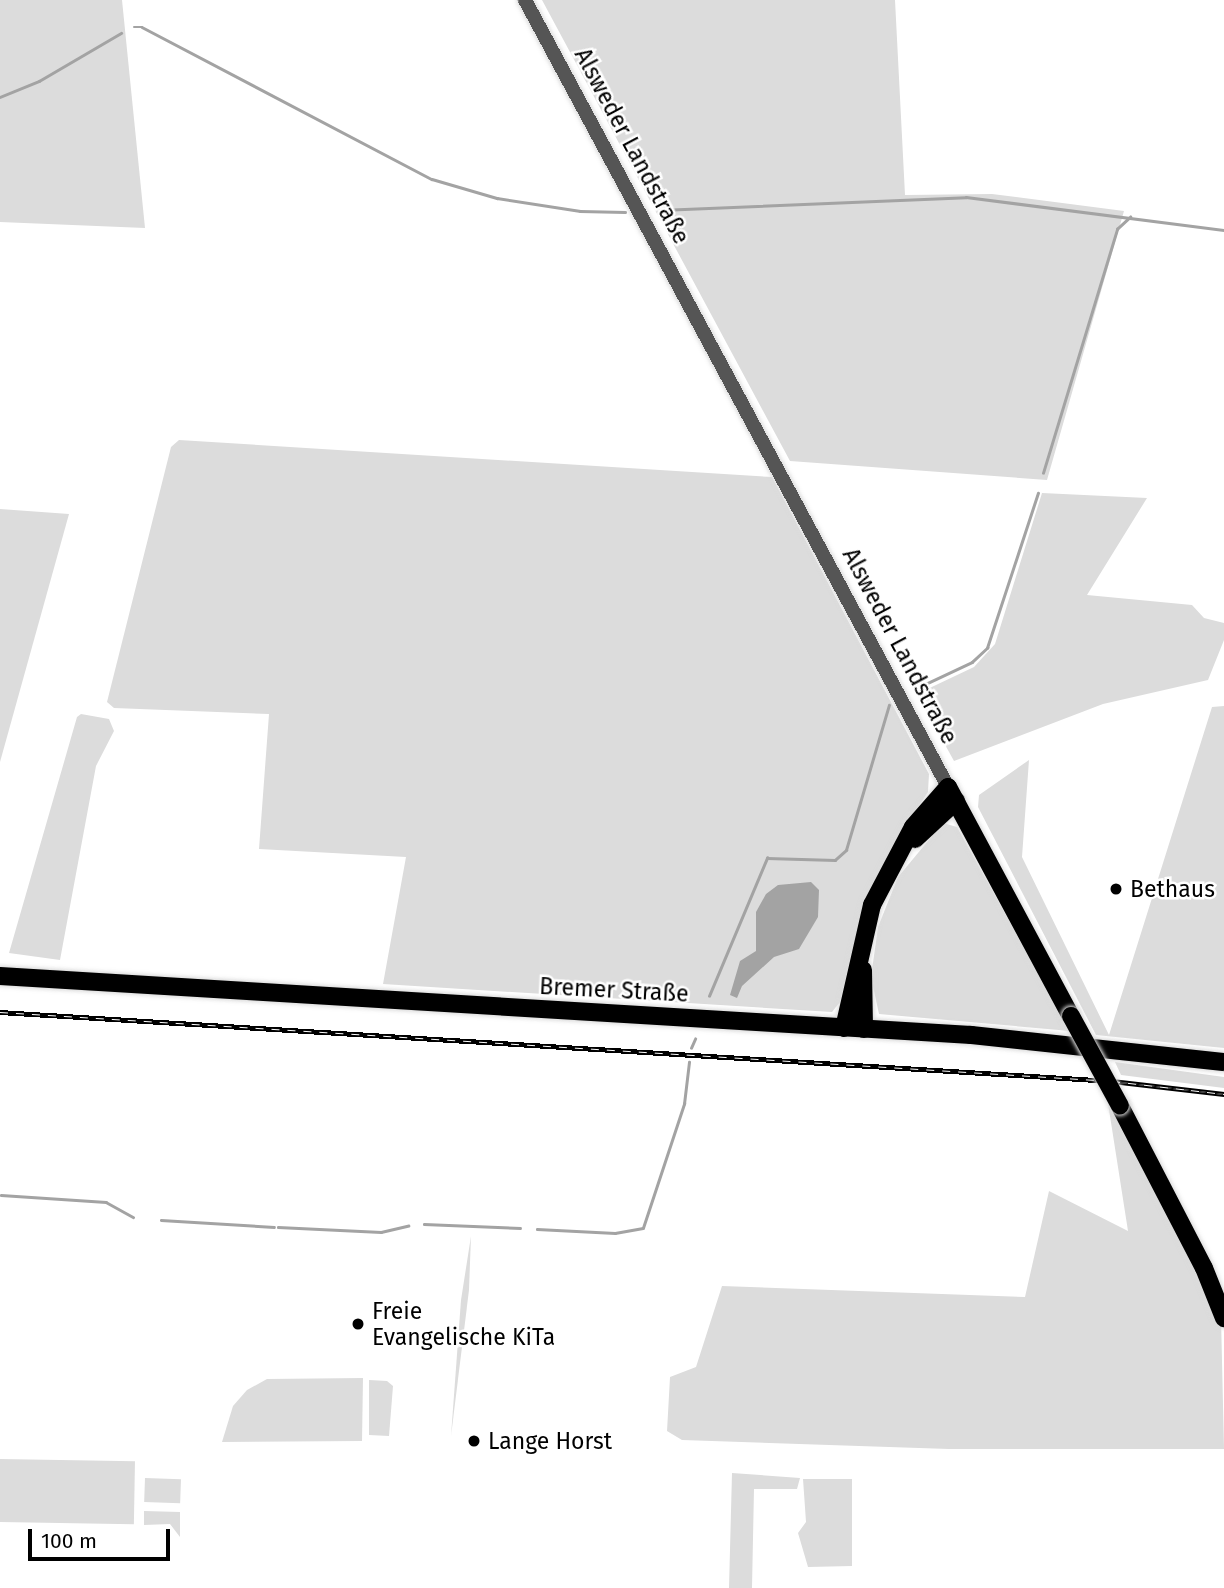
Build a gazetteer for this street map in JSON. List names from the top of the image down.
{
  "streets": {
    "main road": ["Alsweder Landstraße", "Bremer Straße"]
  },
  "places": ["Bethaus", "Freie Evangelische KiTa", "Lange Horst"],
  "scale_bar": "100 m"
}
